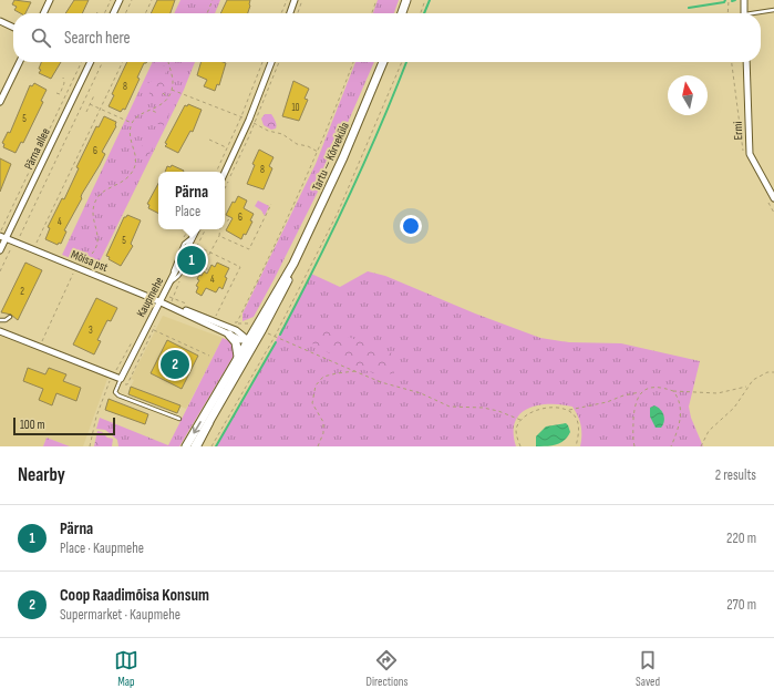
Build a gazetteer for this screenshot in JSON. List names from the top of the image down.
{
  "streets": {
    "main road": ["Tartu — Kõrveküla"],
    "street": [
      "Ermi",
      "Pärna allee",
      "Mõisa pst",
      "Kaupmehe"
    ]
  },
  "crossings": [
    ["Pärna allee", "Mõisa pst"],
    ["Tartu — Kõrveküla", "Mõisa pst"],
    ["Mõisa pst", "Kaupmehe"]
  ],
  "house_numbers": [
    "8",
    "10",
    "5",
    "6",
    "8",
    "6",
    "4",
    "5",
    "4",
    "2",
    "3"
  ],
  "scale_bar": "100 m",
  "north": "top",
  "page": {
    "search": "Search here",
    "popup": ["Pärna", "Place"],
    "pins": ["1", "2"],
    "scale": "100 m",
    "heading": ["Nearby", "2 results"],
    "list": [
      {
        "mark": "1",
        "name": "Pärna",
        "note": "Place · Kaupmehe",
        "value": "220 m"
      },
      {
        "mark": "2",
        "name": "Coop Raadimõisa Konsum",
        "note": "Supermarket · Kaupmehe",
        "value": "270 m"
      }
    ],
    "nav": ["Map", "Directions", "Saved"]
  }
}
